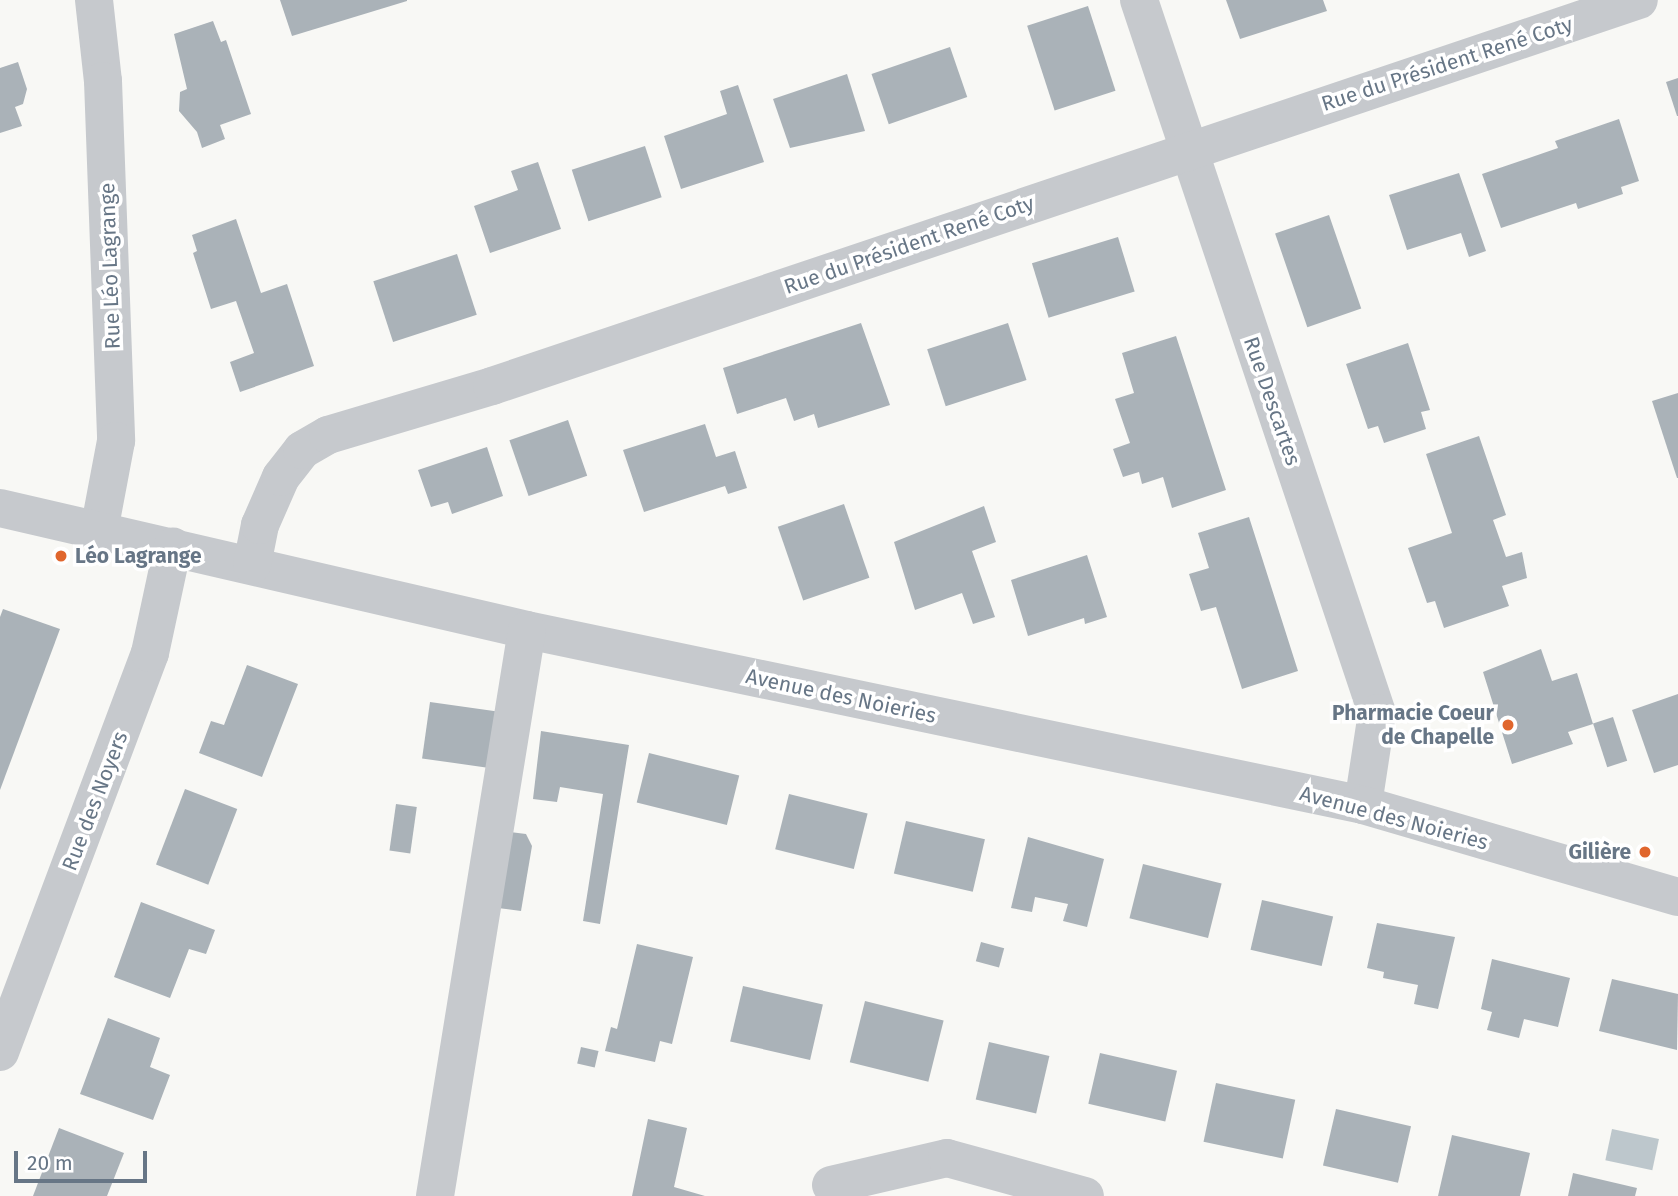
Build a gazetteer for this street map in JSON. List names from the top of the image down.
{
  "streets": {
    "street": [
      "Rue du Président René Coty",
      "Rue Léo Lagrange",
      "Rue Descartes",
      "Avenue des Noieries",
      "Rue des Noyers"
    ]
  },
  "crossings": [
    ["Rue du Président René Coty", "Rue Descartes"],
    ["Rue du Président René Coty", "Avenue des Noieries"],
    ["Rue Léo Lagrange", "Avenue des Noieries"],
    ["Rue Descartes", "Avenue des Noieries"],
    ["Avenue des Noieries", "Rue des Noyers"]
  ],
  "places": ["Léo Lagrange", "Pharmacie Coeur de Chapelle", "Gilière"],
  "scale_bar": "20 m"
}
